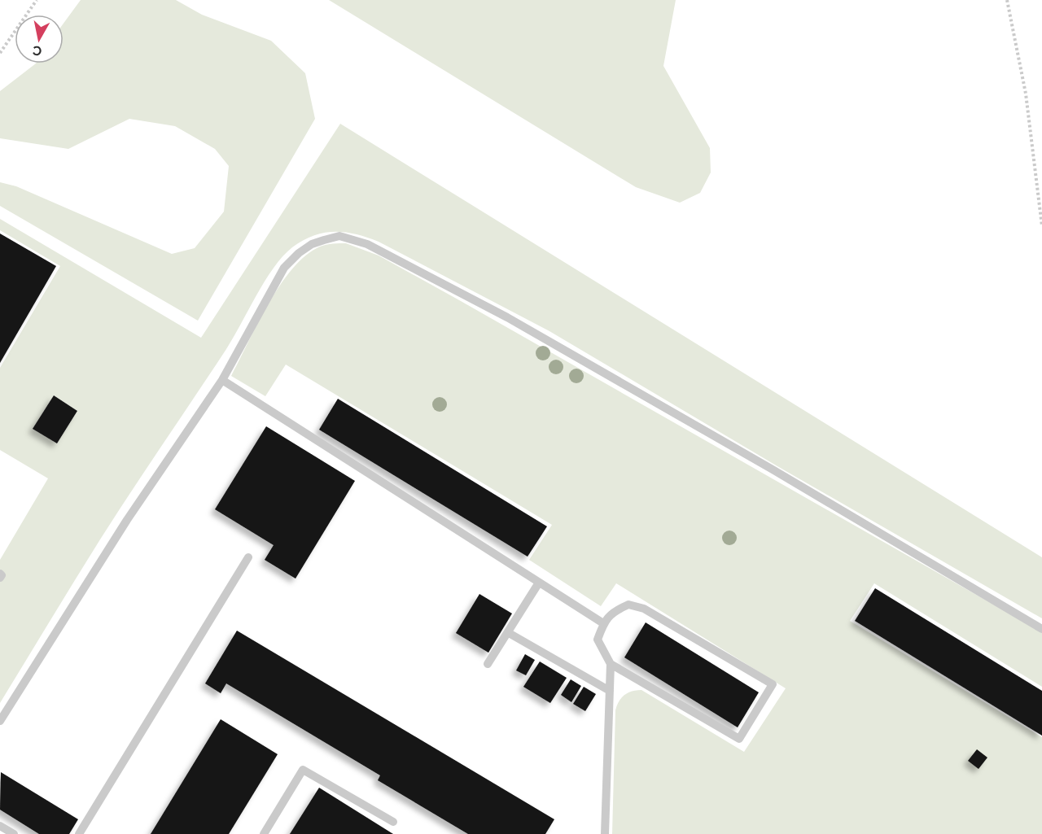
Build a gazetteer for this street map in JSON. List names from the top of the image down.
{
  "north": "bottom"
}
